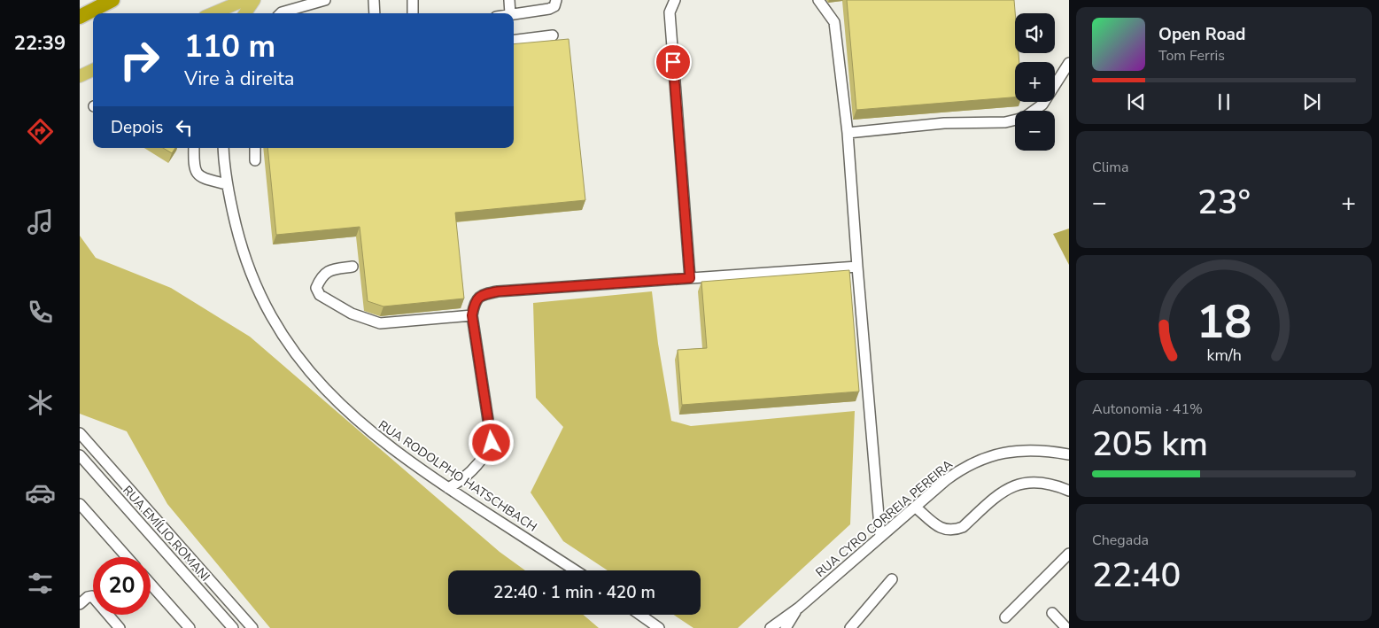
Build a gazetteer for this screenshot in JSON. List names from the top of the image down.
{
  "streets": {
    "street": ["RUA RODOLPHO HATSCHBACH", "RUA CYRO CORREIA PEREIRA", "RUA EMÍLIO ROMANI"]
  },
  "page": {
    "tabs": "22:39",
    "map_buttons": ["+", "−"],
    "turn": ["110 m", "Vire à direita"],
    "song": ["Open Road", "Tom Ferris"],
    "then": "Depois",
    "tile": [
      "Clima",
      ["Autonomia · 41%", "205 km"],
      ["Chegada", "22:40"]
    ],
    "heat": ["−", "23°", "+"],
    "limit": "20",
    "trip": "22:40 · 1 min · 420 m",
    "gauge": ["18", "km/h"]
  }
}
